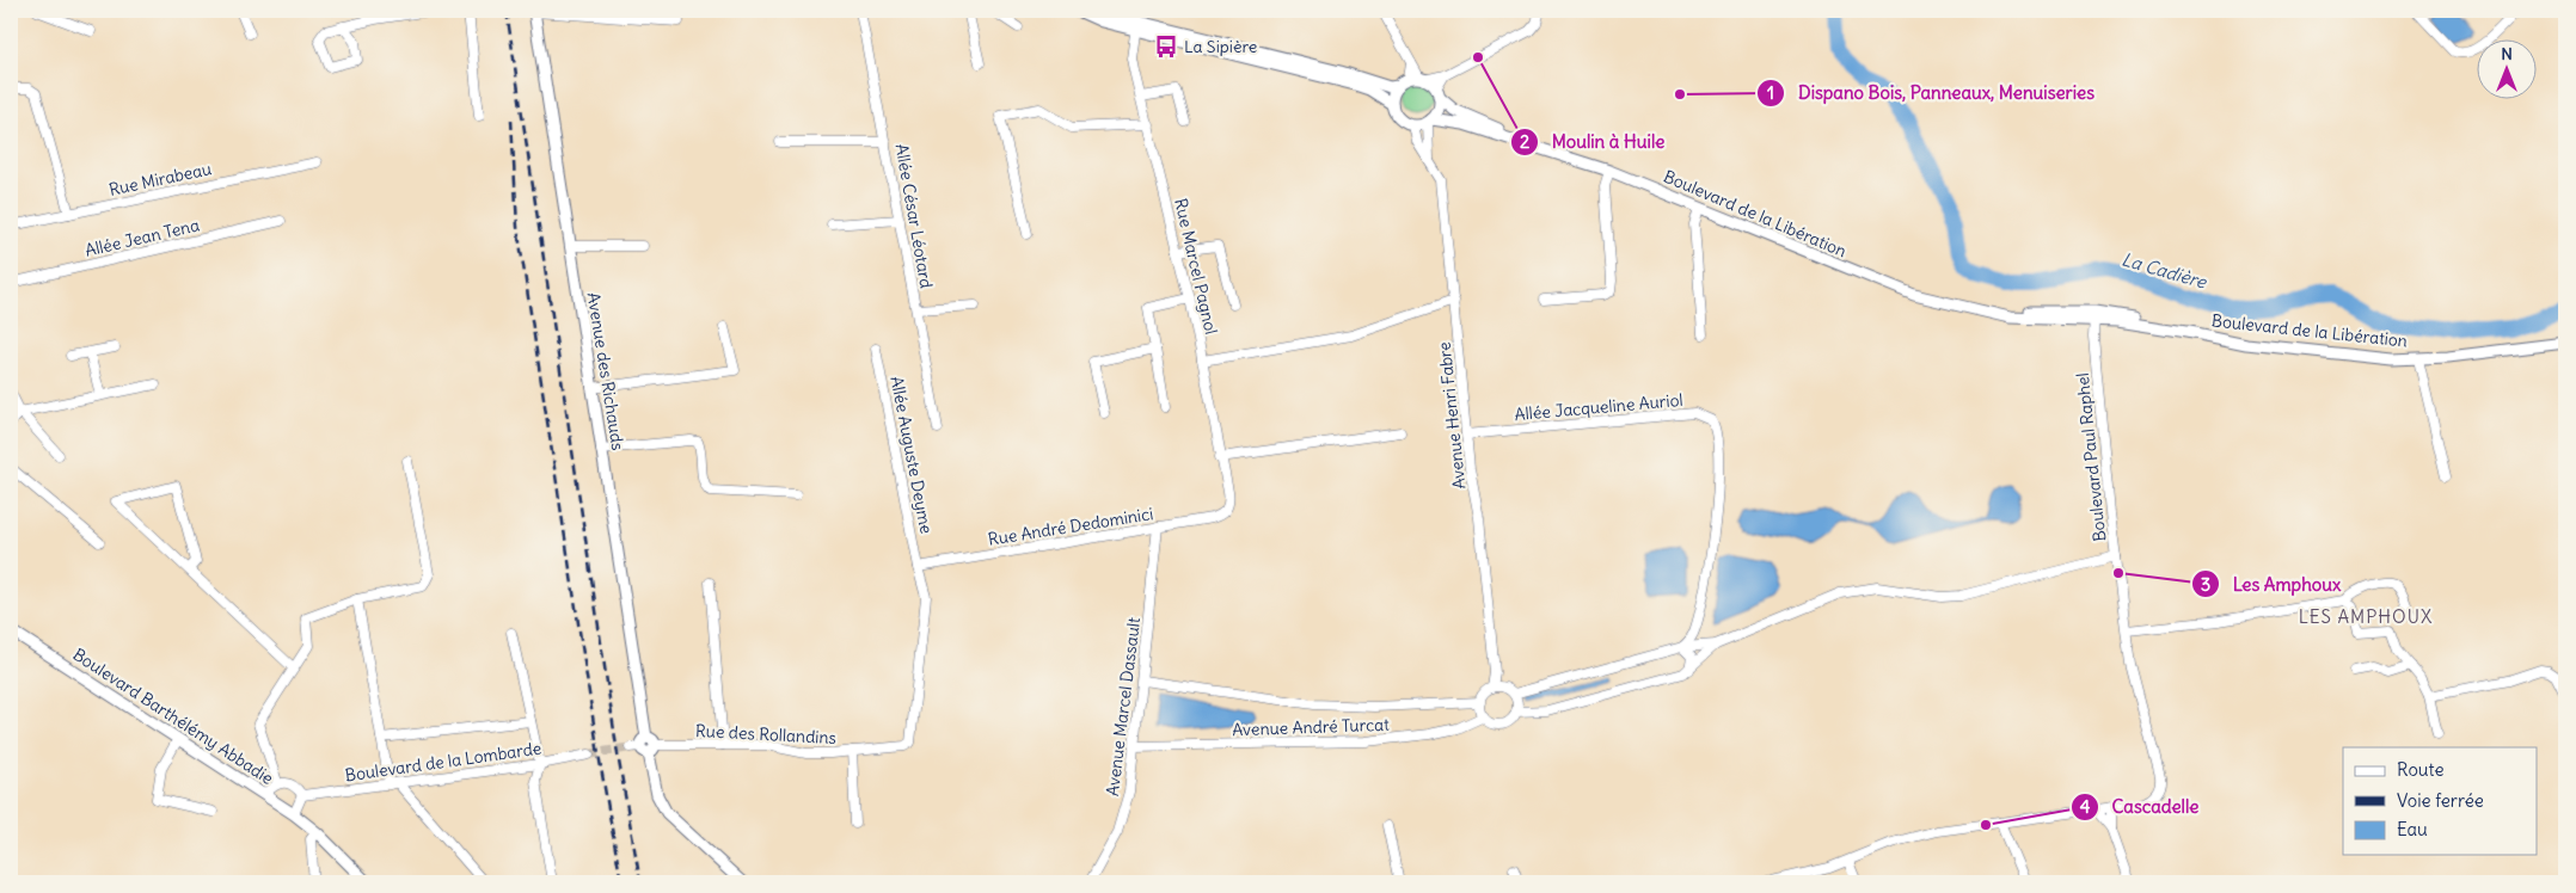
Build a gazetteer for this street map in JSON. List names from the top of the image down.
{
  "streets": {
    "street": [
      "Rue Mirabeau",
      "Boulevard de la Libération",
      "Allée César Léotard",
      "Allée Jean Tena",
      "Rue Marcel Pagnol",
      "Avenue des Richauds",
      "Allée Jacqueline Auriol",
      "Avenue Henri Fabre",
      "Allée Auguste Deyme",
      "Boulevard Paul Raphel",
      "Rue André Dedominici",
      "Avenue Marcel Dassault",
      "Boulevard Barthélémy Abbadie",
      "Avenue André Turcat",
      "Rue des Rollandins",
      "Boulevard de la Lombarde"
    ]
  },
  "crossings": [
    ["Boulevard de la Libération", "Avenue Henri Fabre"],
    ["Boulevard de la Libération", "Boulevard Paul Raphel"],
    ["Rue Marcel Pagnol", "Rue André Dedominici"],
    ["Avenue des Richauds", "Rue des Rollandins"],
    ["Allée Jacqueline Auriol", "Avenue Henri Fabre"],
    ["Avenue Henri Fabre", "Avenue André Turcat"],
    ["Allée Auguste Deyme", "Rue André Dedominici"],
    ["Allée Auguste Deyme", "Rue des Rollandins"],
    ["Rue André Dedominici", "Avenue Marcel Dassault"],
    ["Rue André Dedominici", "Rue des Rollandins"],
    ["Avenue Marcel Dassault", "Avenue André Turcat"]
  ],
  "districts": ["LES AMPHOUX"],
  "water": ["La Cadière"],
  "places": {
    "bus stop": ["La Sipière"],
    "other": [
      "Moulin à Huile",
      "Dispano Bois, Panneaux, Menuiseries",
      "Les Amphoux",
      "Cascadelle"
    ]
  },
  "legend": ["Route", "Voie ferrée", "Eau"],
  "north": "top"
}
